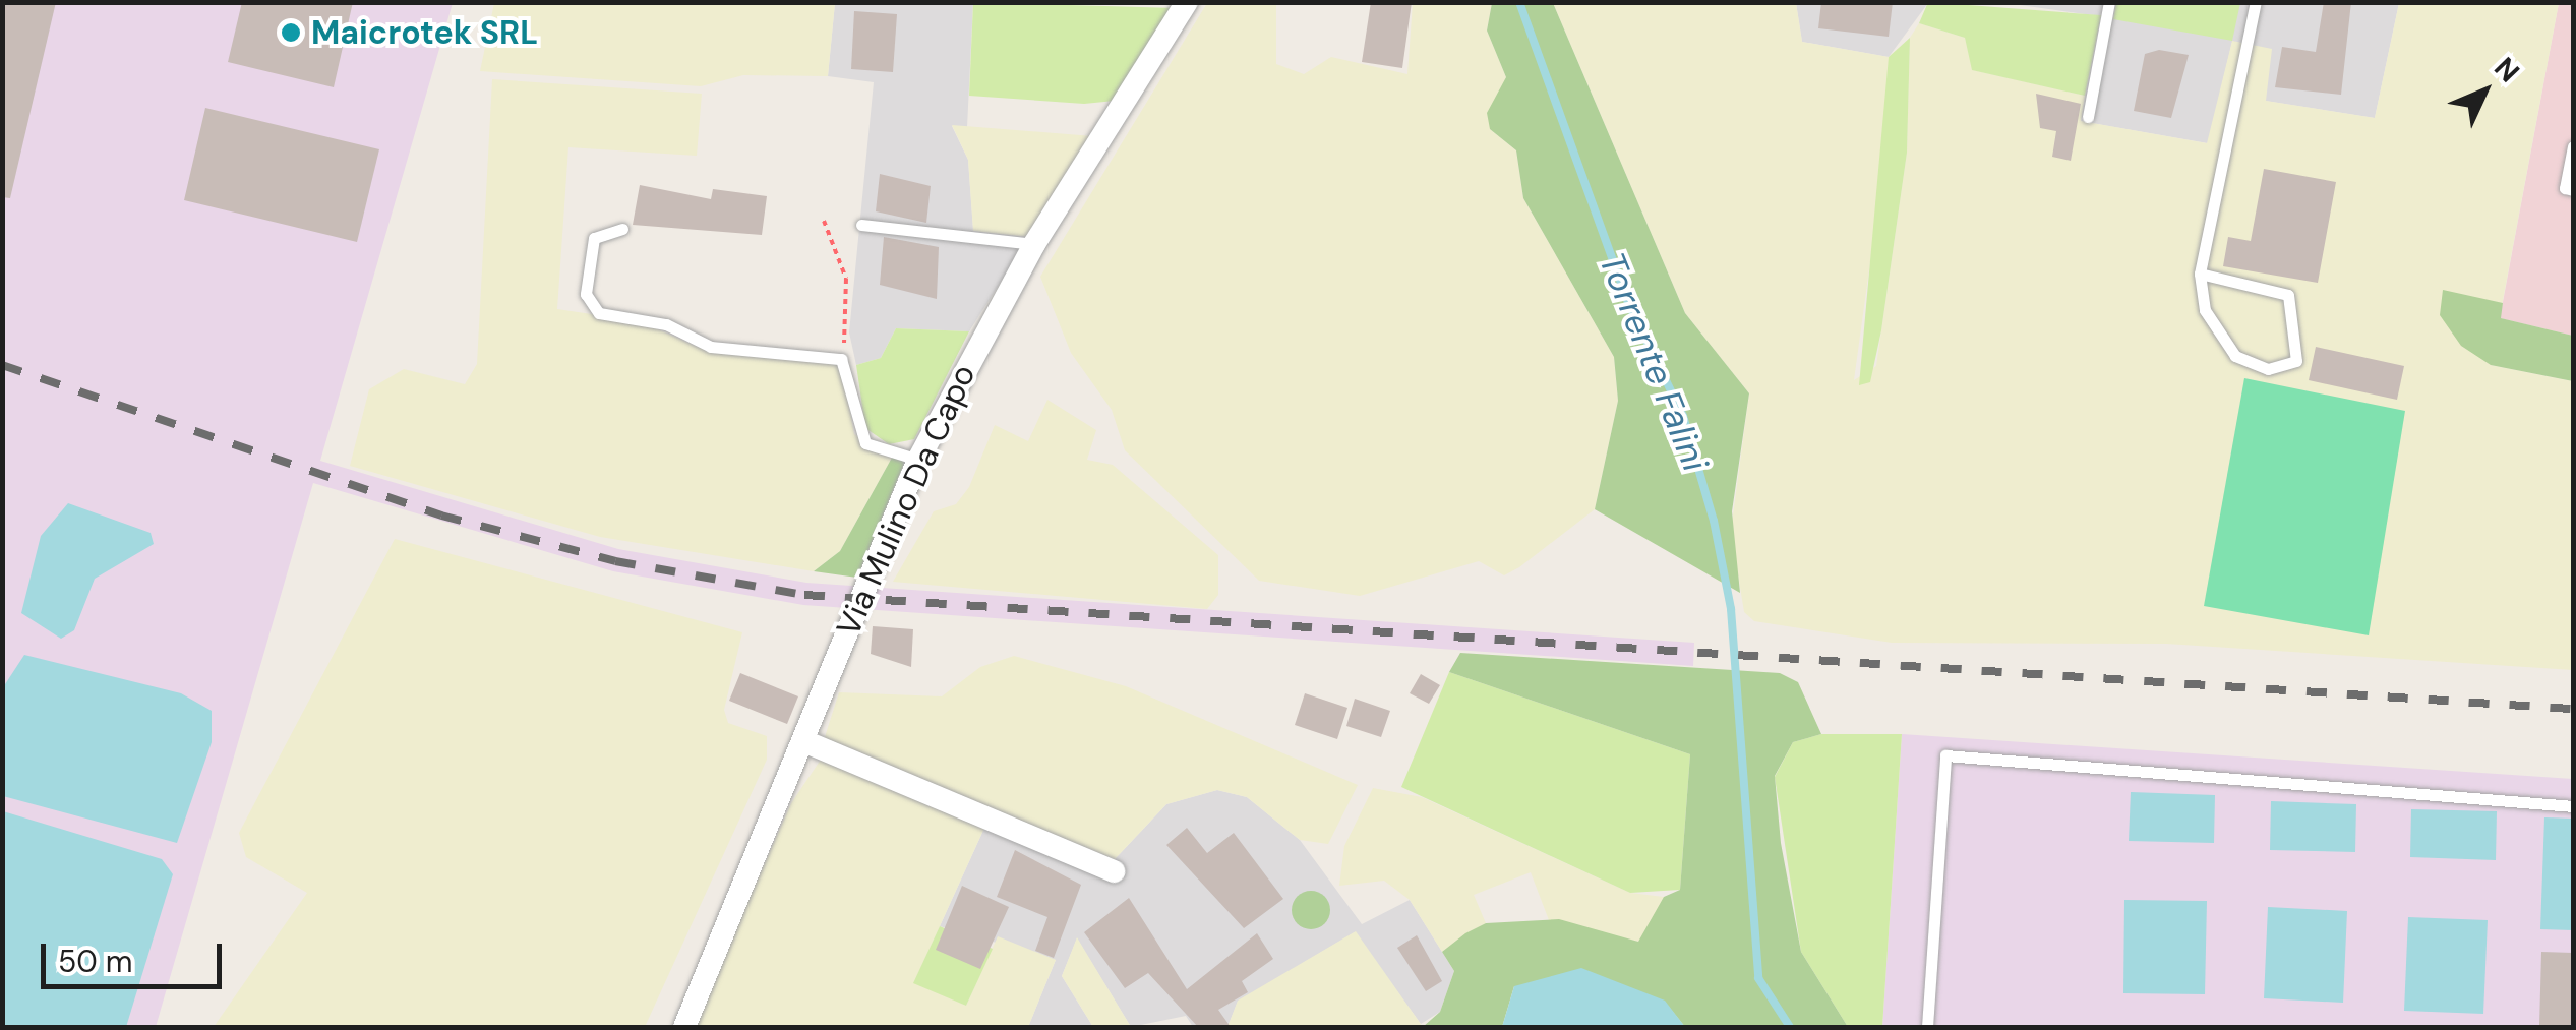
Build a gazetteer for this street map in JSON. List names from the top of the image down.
{
  "streets": {
    "street": ["Via Mulino Da Capo"]
  },
  "water": ["Torrente Falini"],
  "places": ["Maicrotek SRL"],
  "scale_bar": "50 m",
  "north": "top right"
}
